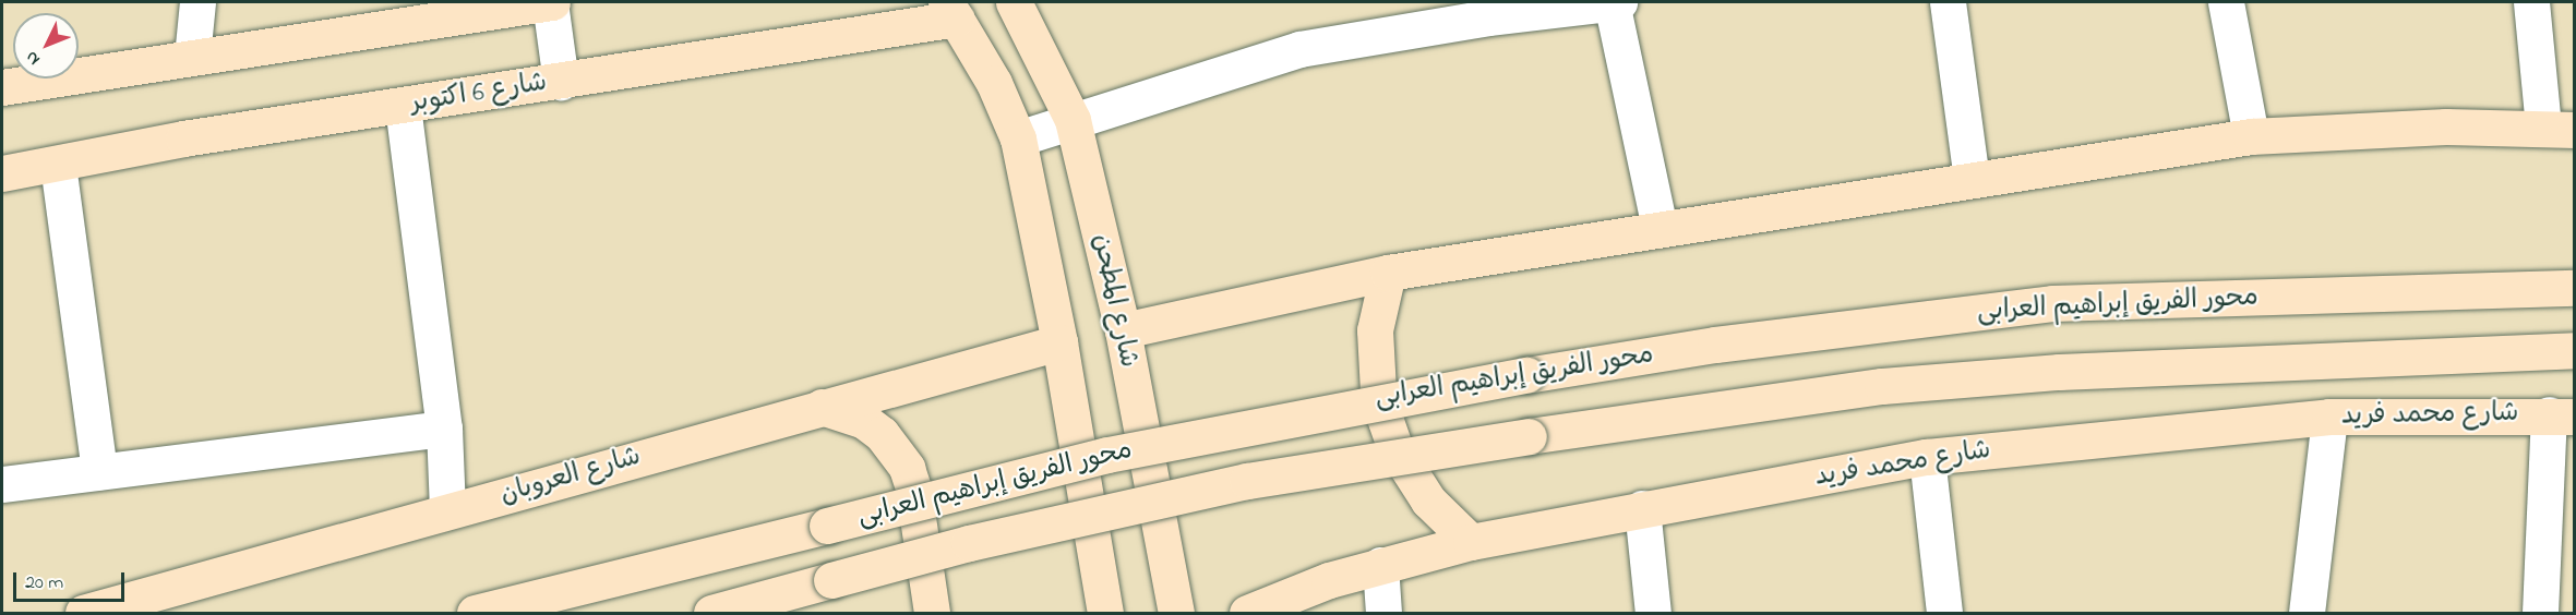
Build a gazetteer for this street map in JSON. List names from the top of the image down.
{
  "streets": {
    "street": [
      "شارع 6 اكتوبر",
      "شارع المطحن",
      "محور الفريق إبراهيم العرابى",
      "شارع محمد فريد",
      "شارع العروبان"
    ]
  },
  "scale_bar": "20 m",
  "north": "bottom left"
}
